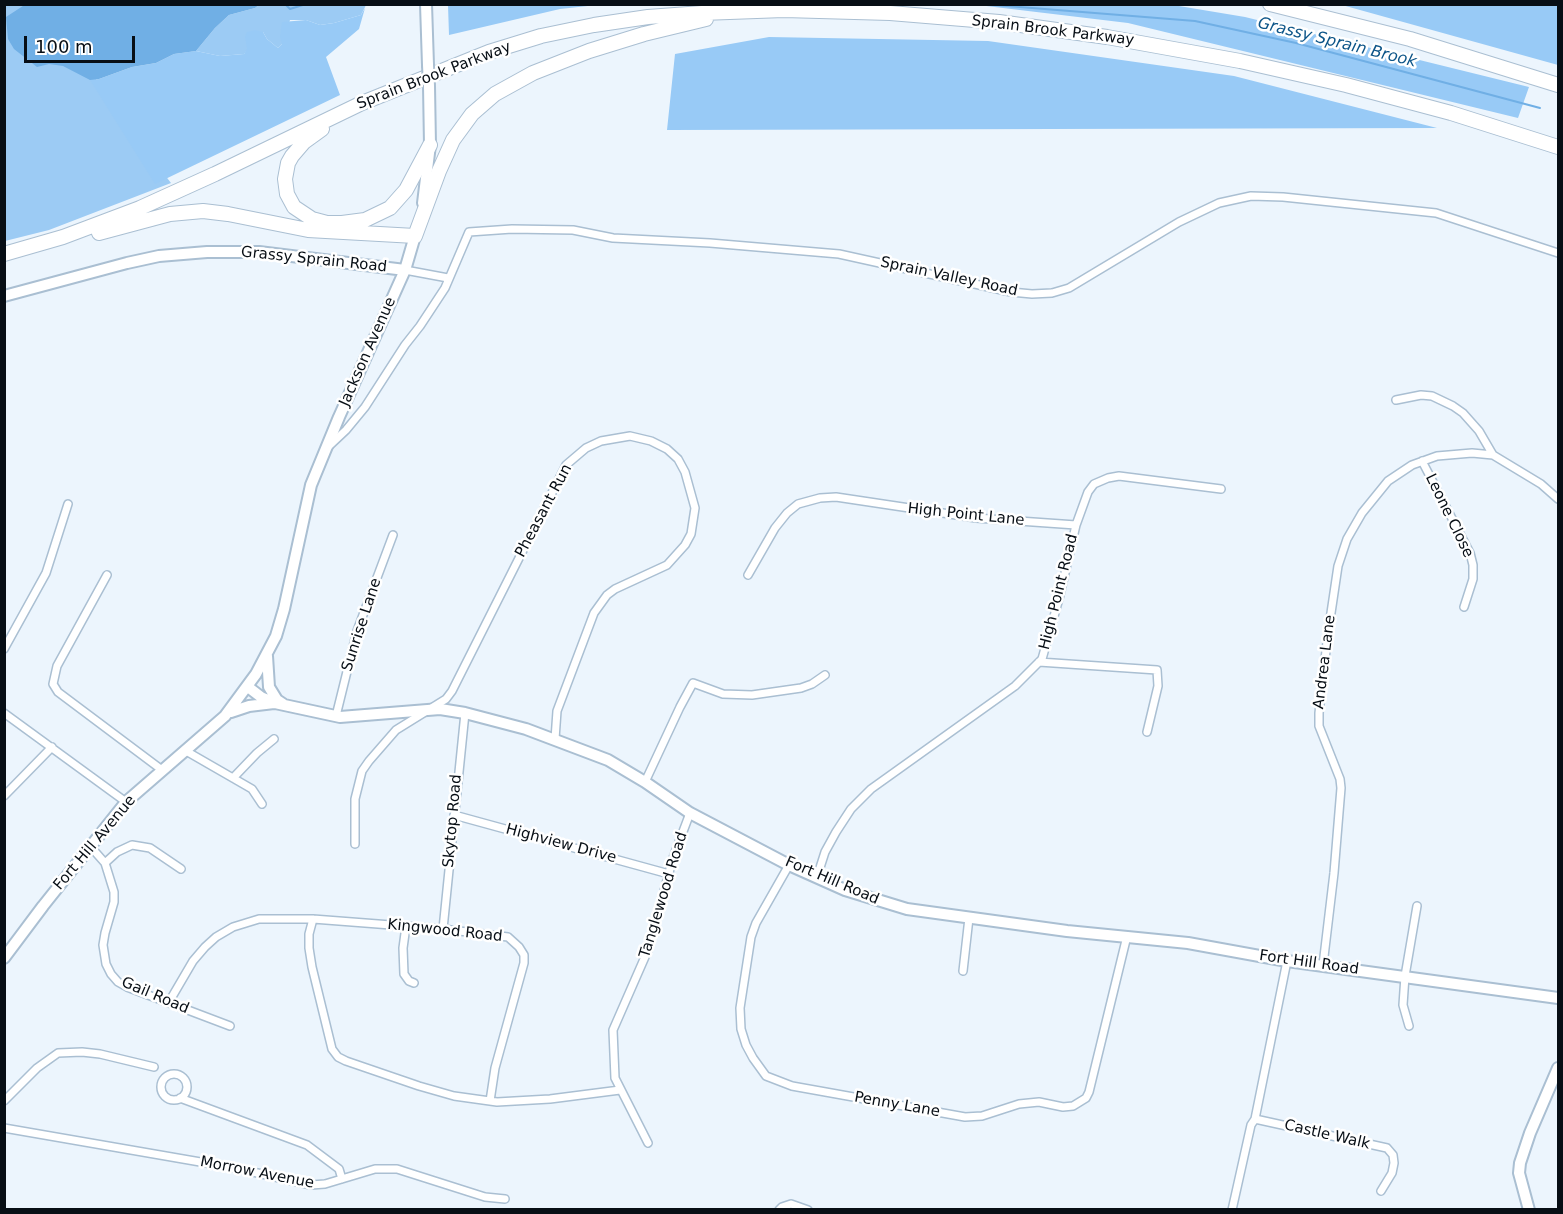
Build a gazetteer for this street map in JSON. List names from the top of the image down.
{
  "streets": {
    "highway": ["Sprain Brook Parkway"],
    "street": [
      "Grassy Sprain Road",
      "Sprain Valley Road",
      "Jackson Avenue",
      "Pheasant Run",
      "High Point Lane",
      "Leone Close",
      "High Point Road",
      "Sunrise Lane",
      "Andrea Lane",
      "Skytop Road",
      "Fort Hill Avenue",
      "Highview Drive",
      "Fort Hill Road",
      "Tanglewood Road",
      "Kingwood Road",
      "Gail Road",
      "Penny Lane",
      "Castle Walk",
      "Morrow Avenue"
    ]
  },
  "crossings": [
    ["Grassy Sprain Road", "Sprain Valley Road"],
    ["Grassy Sprain Road", "Jackson Avenue"],
    ["Jackson Avenue", "Fort Hill Avenue"],
    ["Jackson Avenue", "Fort Hill Road"],
    ["Pheasant Run", "Fort Hill Road"],
    ["High Point Lane", "High Point Road"],
    ["Leone Close", "Andrea Lane"],
    ["High Point Road", "Fort Hill Road"],
    ["Sunrise Lane", "Fort Hill Road"],
    ["Andrea Lane", "Fort Hill Road"],
    ["Skytop Road", "Highview Drive"],
    ["Skytop Road", "Fort Hill Road"],
    ["Skytop Road", "Kingwood Road"],
    ["Fort Hill Avenue", "Fort Hill Road"],
    ["Fort Hill Avenue", "Gail Road"],
    ["Highview Drive", "Tanglewood Road"],
    ["Fort Hill Road", "Tanglewood Road"],
    ["Fort Hill Road", "Penny Lane"],
    ["Kingwood Road", "Gail Road"]
  ],
  "water": ["Grassy Sprain Brook"],
  "scale_bar": "100 m"
}
